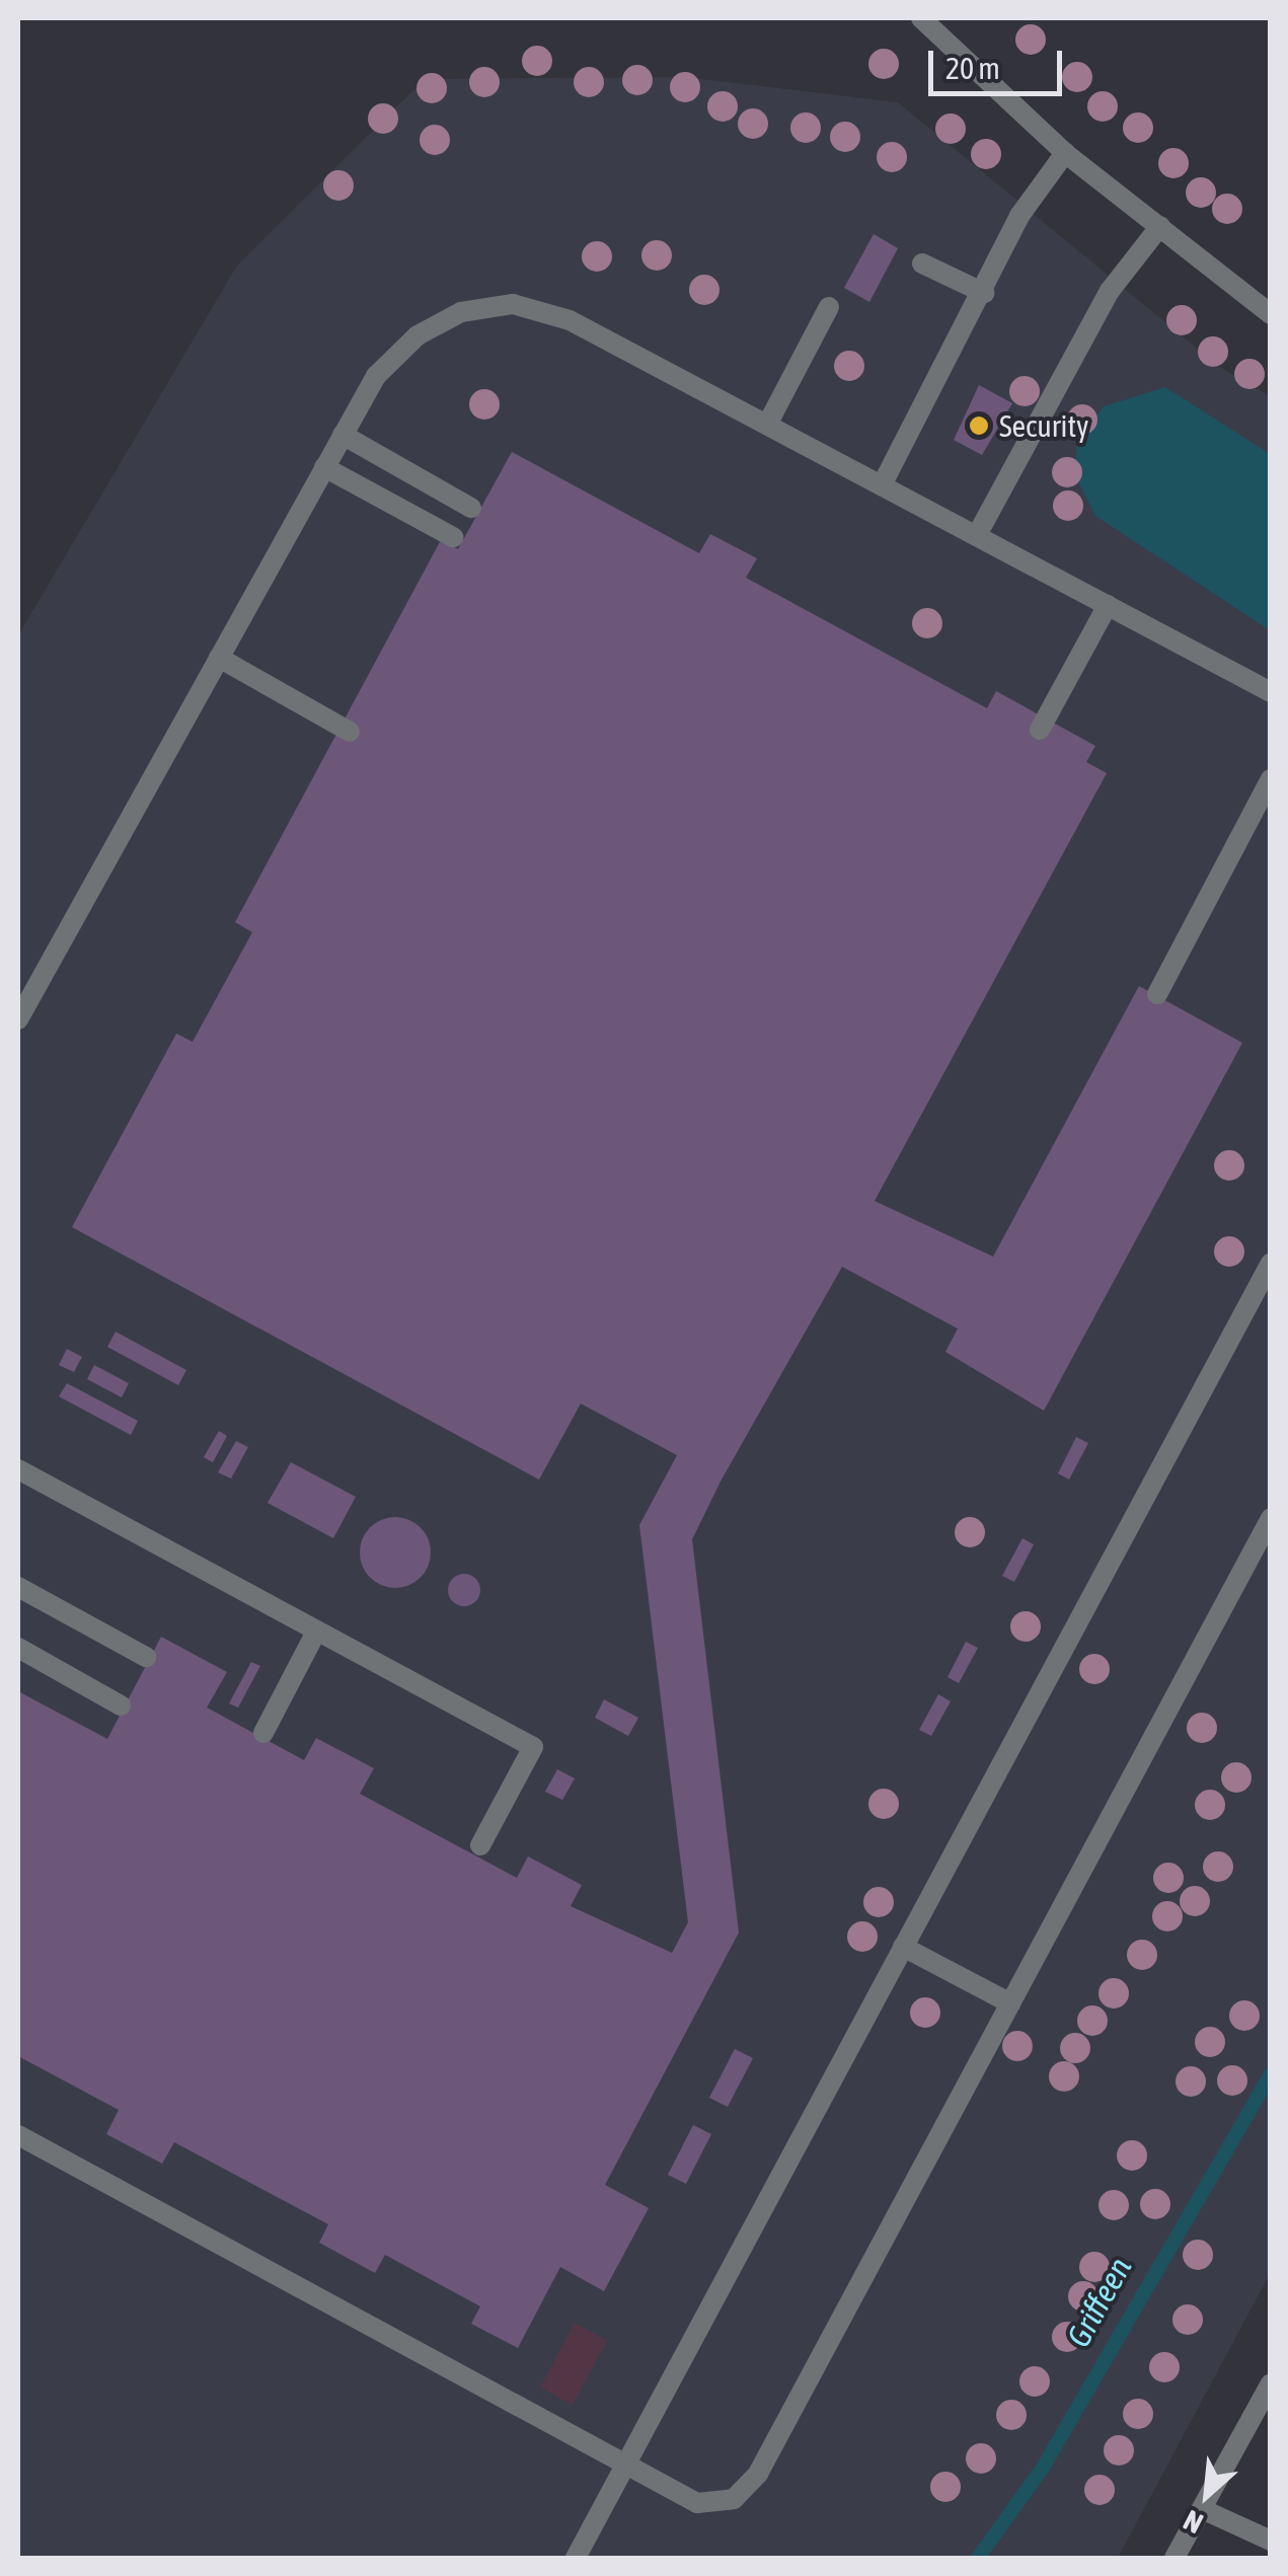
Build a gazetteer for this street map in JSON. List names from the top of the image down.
{
  "water": ["Griffeen"],
  "places": ["Security"],
  "scale_bar": "20 m",
  "north": "bottom left"
}
